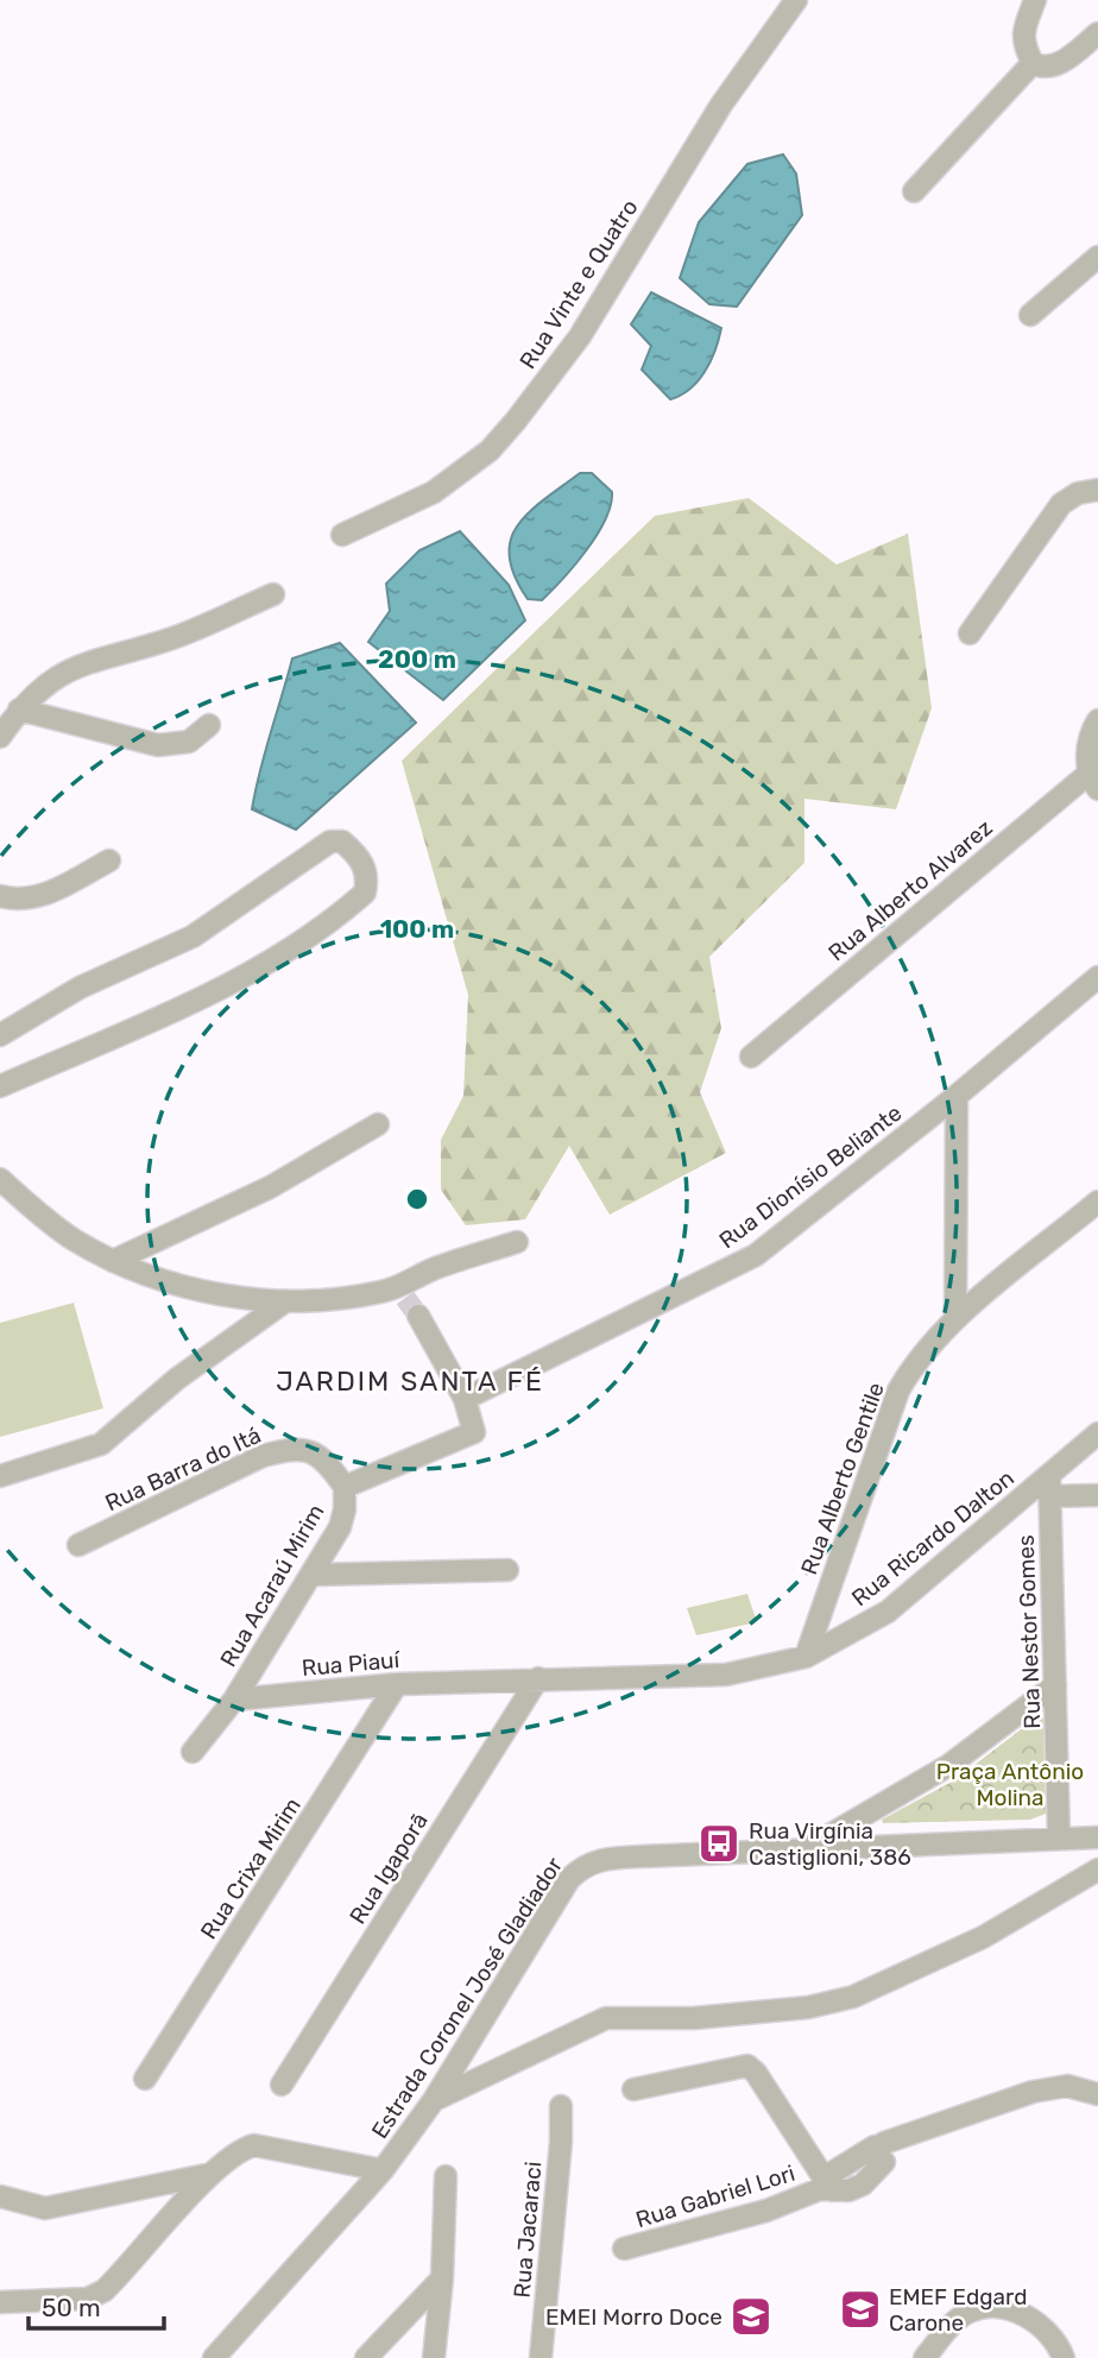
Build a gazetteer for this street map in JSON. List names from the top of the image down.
{
  "streets": {
    "street": [
      "Rua Vinte e Quatro",
      "Rua Alberto Alvarez",
      "Rua Dionísio Beliante",
      "Rua Barra do Itá",
      "Rua Alberto Gentile",
      "Rua Ricardo Dalton",
      "Rua Acaraú Mirim",
      "Rua Nestor Gomes",
      "Rua Piauí",
      "Rua Crixa Mirim",
      "Rua Igaporã",
      "Estrada Coronel José Gladiador",
      "Rua Gabriel Lori",
      "Rua Jacaraci"
    ]
  },
  "crossings": [
    ["Rua Dionísio Beliante", "Rua Acaraú Mirim"],
    ["Rua Barra do Itá", "Rua Acaraú Mirim"],
    ["Rua Alberto Gentile", "Rua Ricardo Dalton"],
    ["Rua Ricardo Dalton", "Rua Nestor Gomes"],
    ["Rua Ricardo Dalton", "Rua Piauí"],
    ["Rua Ricardo Dalton", "Rua Igaporã"],
    ["Rua Acaraú Mirim", "Rua Piauí"],
    ["Rua Nestor Gomes", "Estrada Coronel José Gladiador"],
    ["Rua Piauí", "Rua Crixa Mirim"],
    ["Rua Piauí", "Rua Igaporã"]
  ],
  "districts": ["JARDIM SANTA FÉ"],
  "parks": ["Praça Antônio Molina"],
  "places": {
    "bus stop": ["Rua Virgínia Castiglioni, 386"],
    "school or university": ["EMEF Edgard Carone", "EMEI Morro Doce"]
  },
  "scale_bar": "50 m",
  "rings": ["200 m", "100 m"]
}
